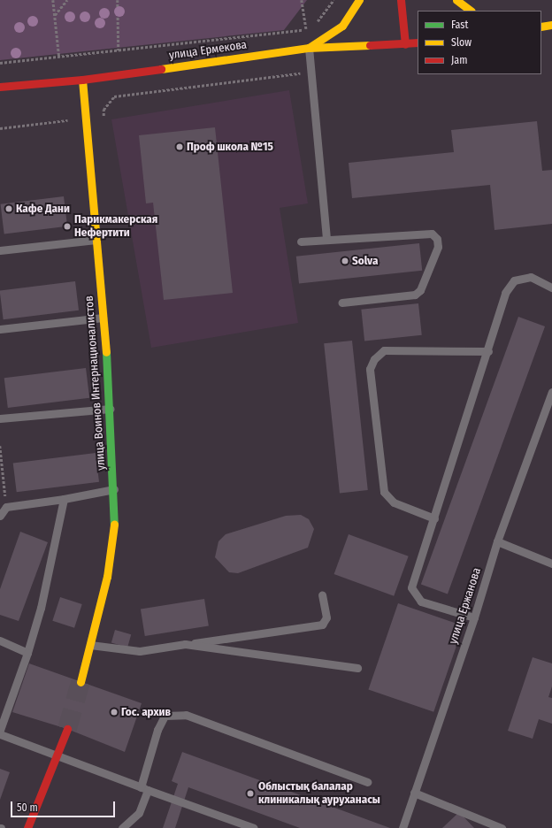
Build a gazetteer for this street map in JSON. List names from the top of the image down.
{
  "streets": {
    "main road": ["улица Ермекова", "улица Воинов Интернационалистов"],
    "lane": ["улица Ержанова"]
  },
  "crossings": [
    ["улица Ермекова", "улица Воинов Интернационалистов"]
  ],
  "places": [
    "Проф школа №15",
    "Кафе Дани",
    "Парикмакерская Нефертити",
    "Solva",
    "Гос. архив",
    "Облыстық балалар клиникалық ауруханасы"
  ],
  "legend": ["Fast", "Slow", "Jam"],
  "scale_bar": "50 m"
}
